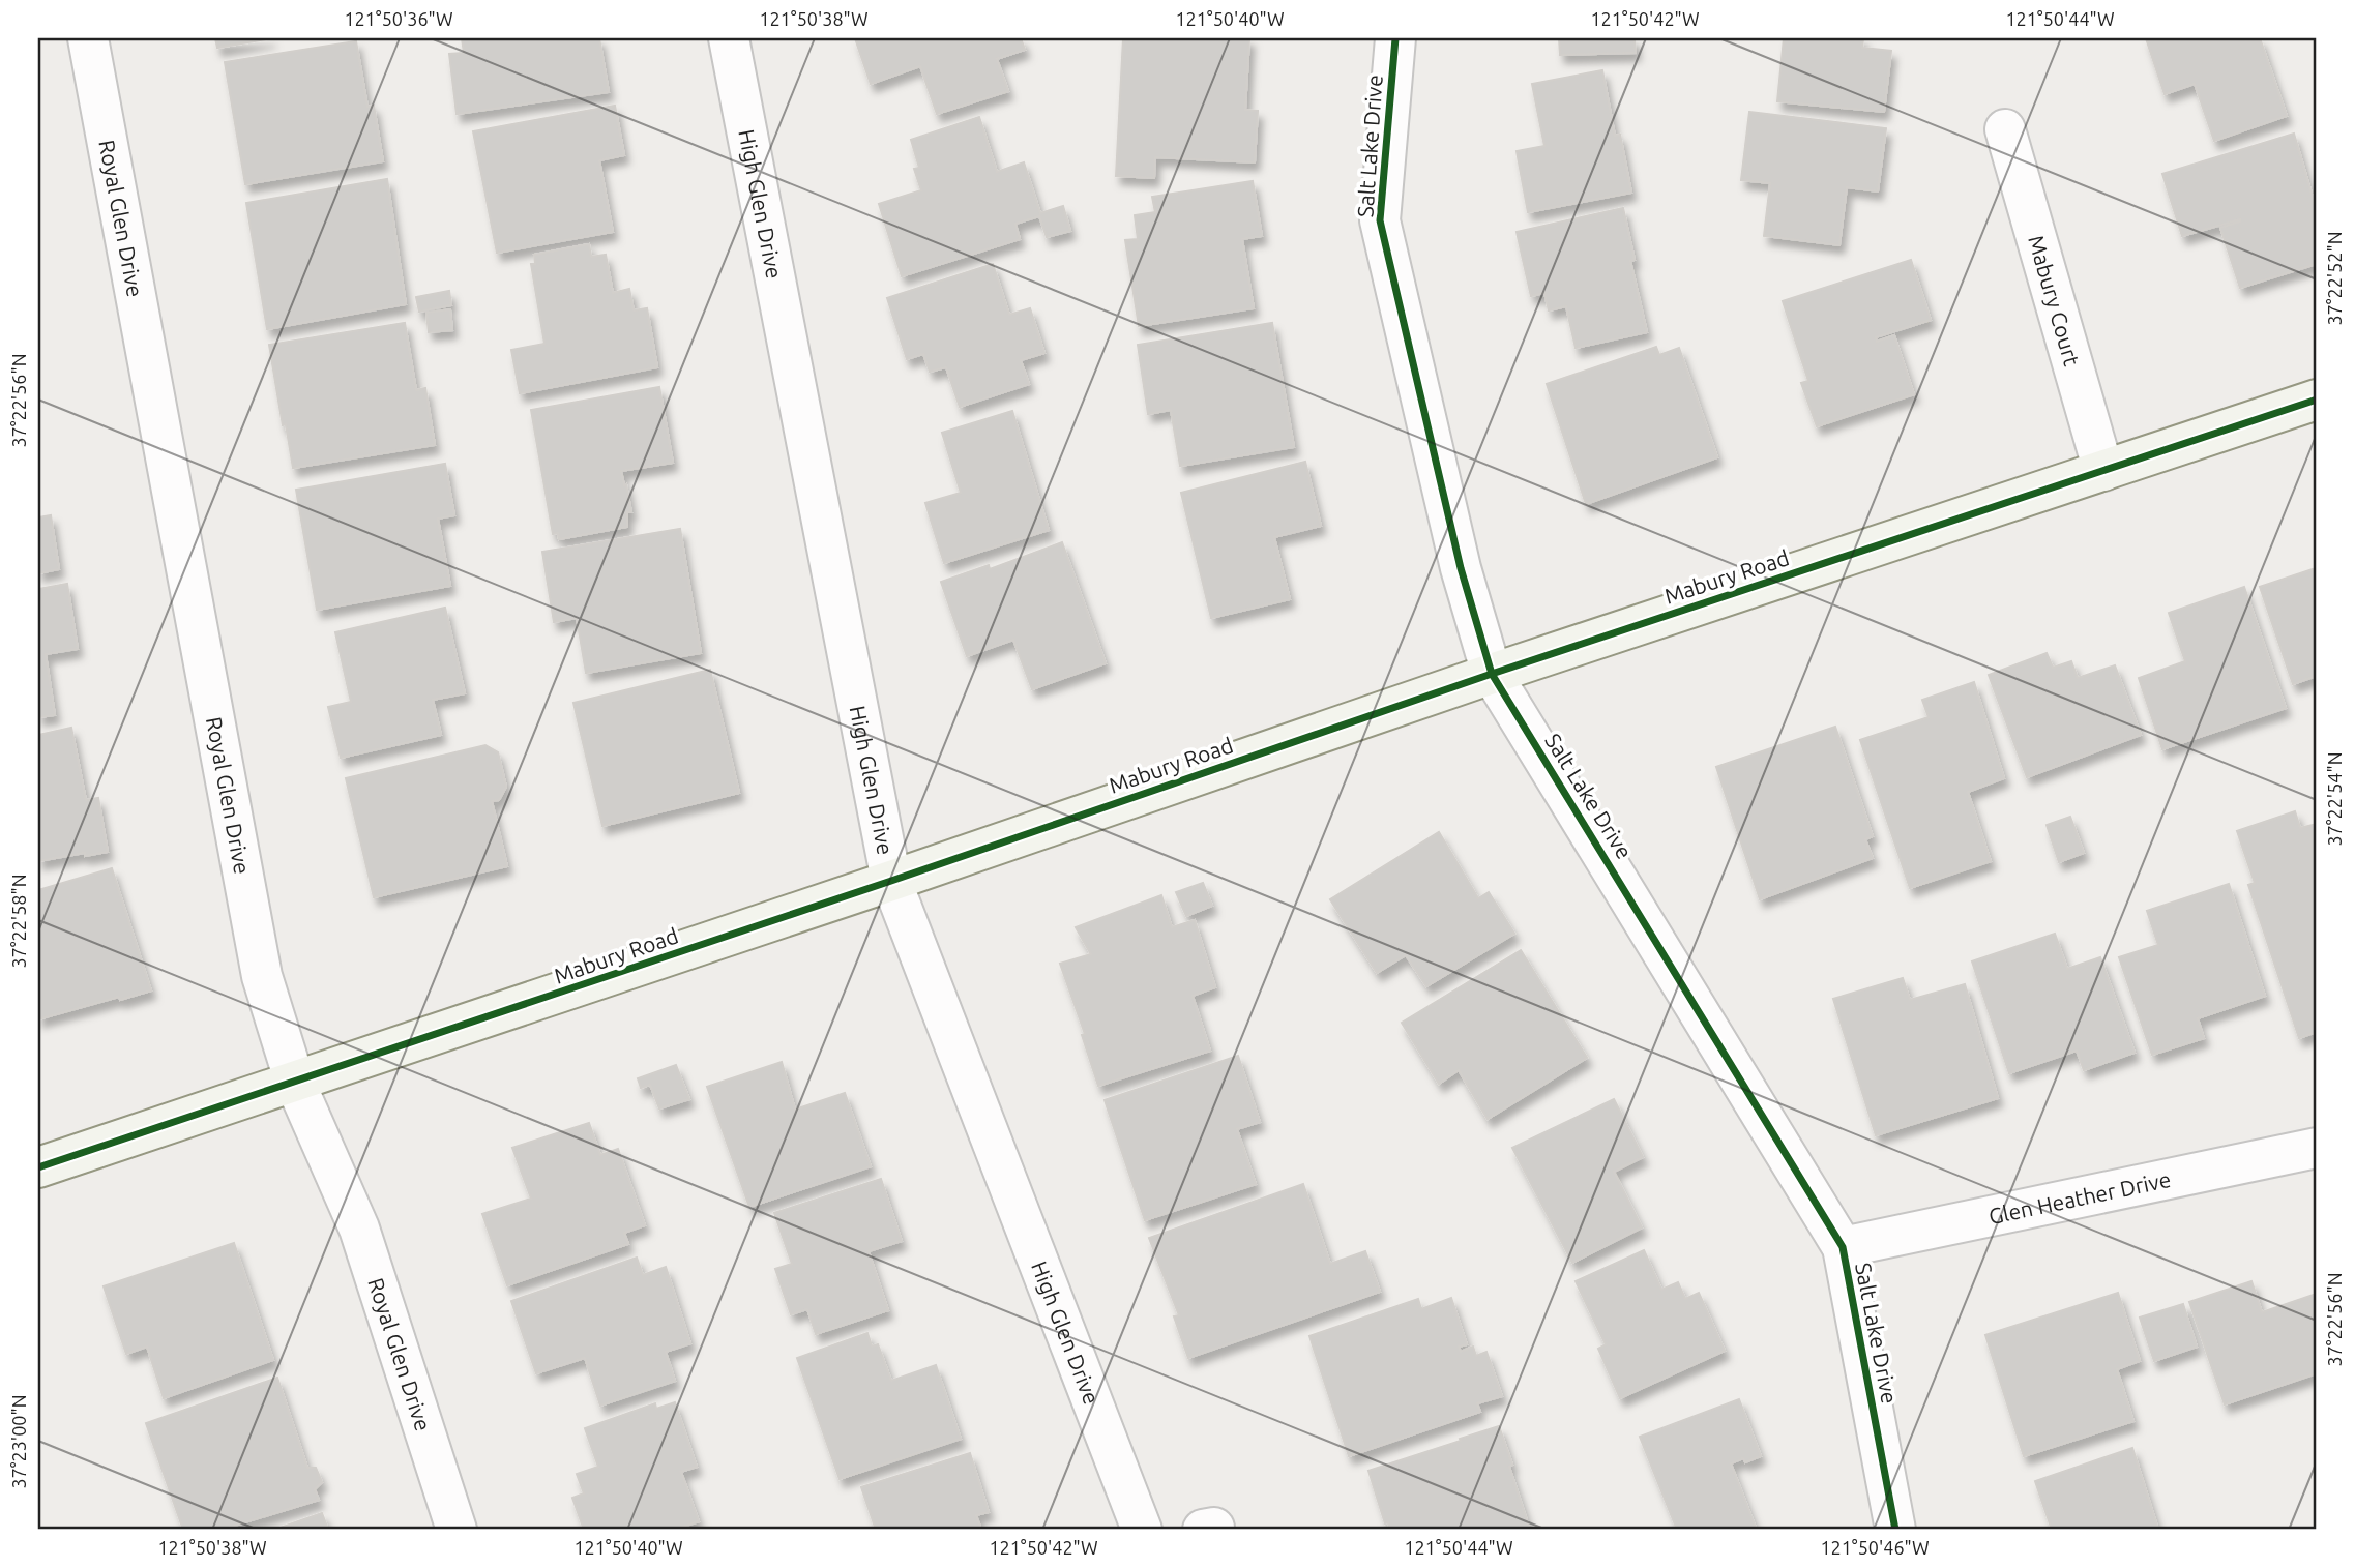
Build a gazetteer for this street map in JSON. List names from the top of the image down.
{
  "streets": {
    "main road": ["Mabury Road"],
    "street": [
      "Salt Lake Drive",
      "High Glen Drive",
      "Royal Glen Drive",
      "Mabury Court",
      "Glen Heather Drive"
    ]
  },
  "crossings": [
    ["Salt Lake Drive", "Mabury Road"],
    ["Salt Lake Drive", "Glen Heather Drive"],
    ["High Glen Drive", "Mabury Road"],
    ["Royal Glen Drive", "Mabury Road"],
    ["Mabury Court", "Mabury Road"]
  ],
  "coordinates": [
    "121°50'36\"W",
    "121°50'38\"W",
    "121°50'40\"W",
    "121°50'42\"W",
    "121°50'44\"W",
    "37°22'52\"N",
    "37°22'56\"N",
    "37°22'54\"N",
    "37°22'58\"N",
    "37°23'00\"N",
    "121°50'46\"W"
  ]
}
